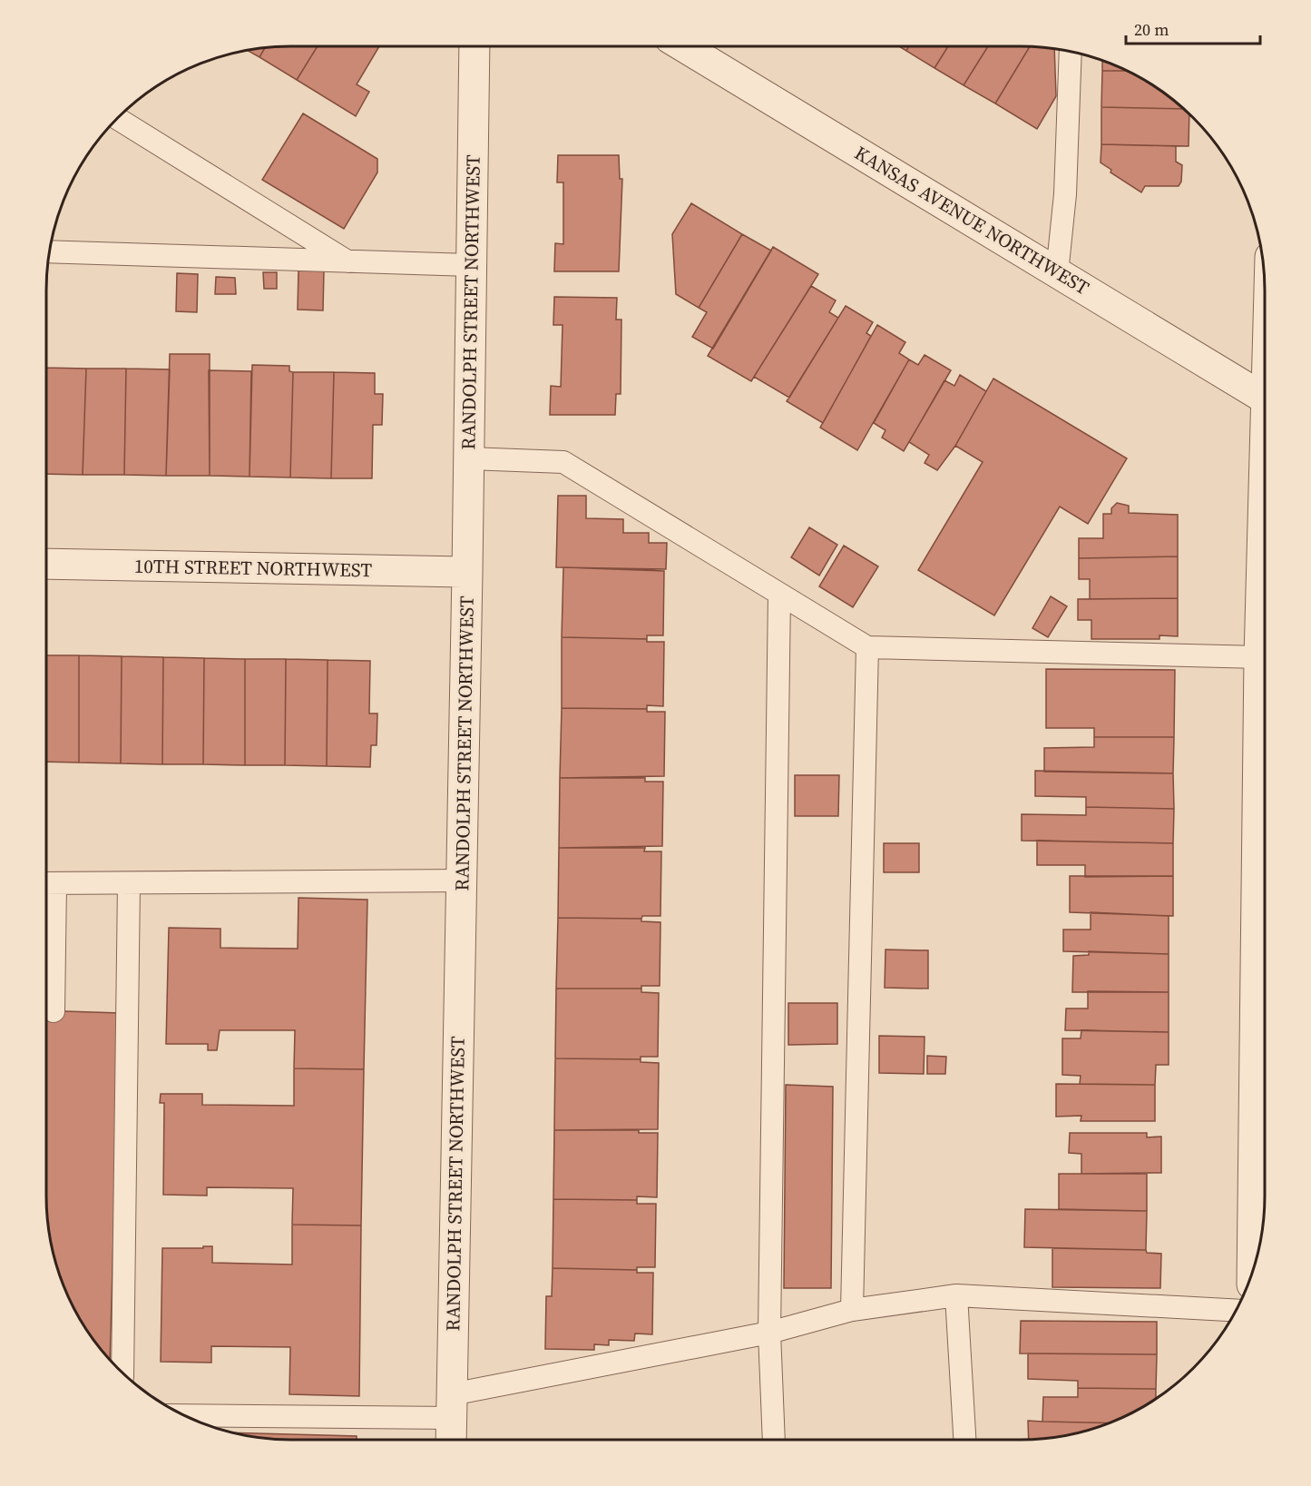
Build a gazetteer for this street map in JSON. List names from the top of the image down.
{
  "streets": {
    "street": ["KANSAS AVENUE NORTHWEST", "RANDOLPH STREET NORTHWEST", "10TH STREET NORTHWEST"]
  },
  "crossings": [
    ["RANDOLPH STREET NORTHWEST", "10TH STREET NORTHWEST"]
  ],
  "scale_bar": "20 m"
}
